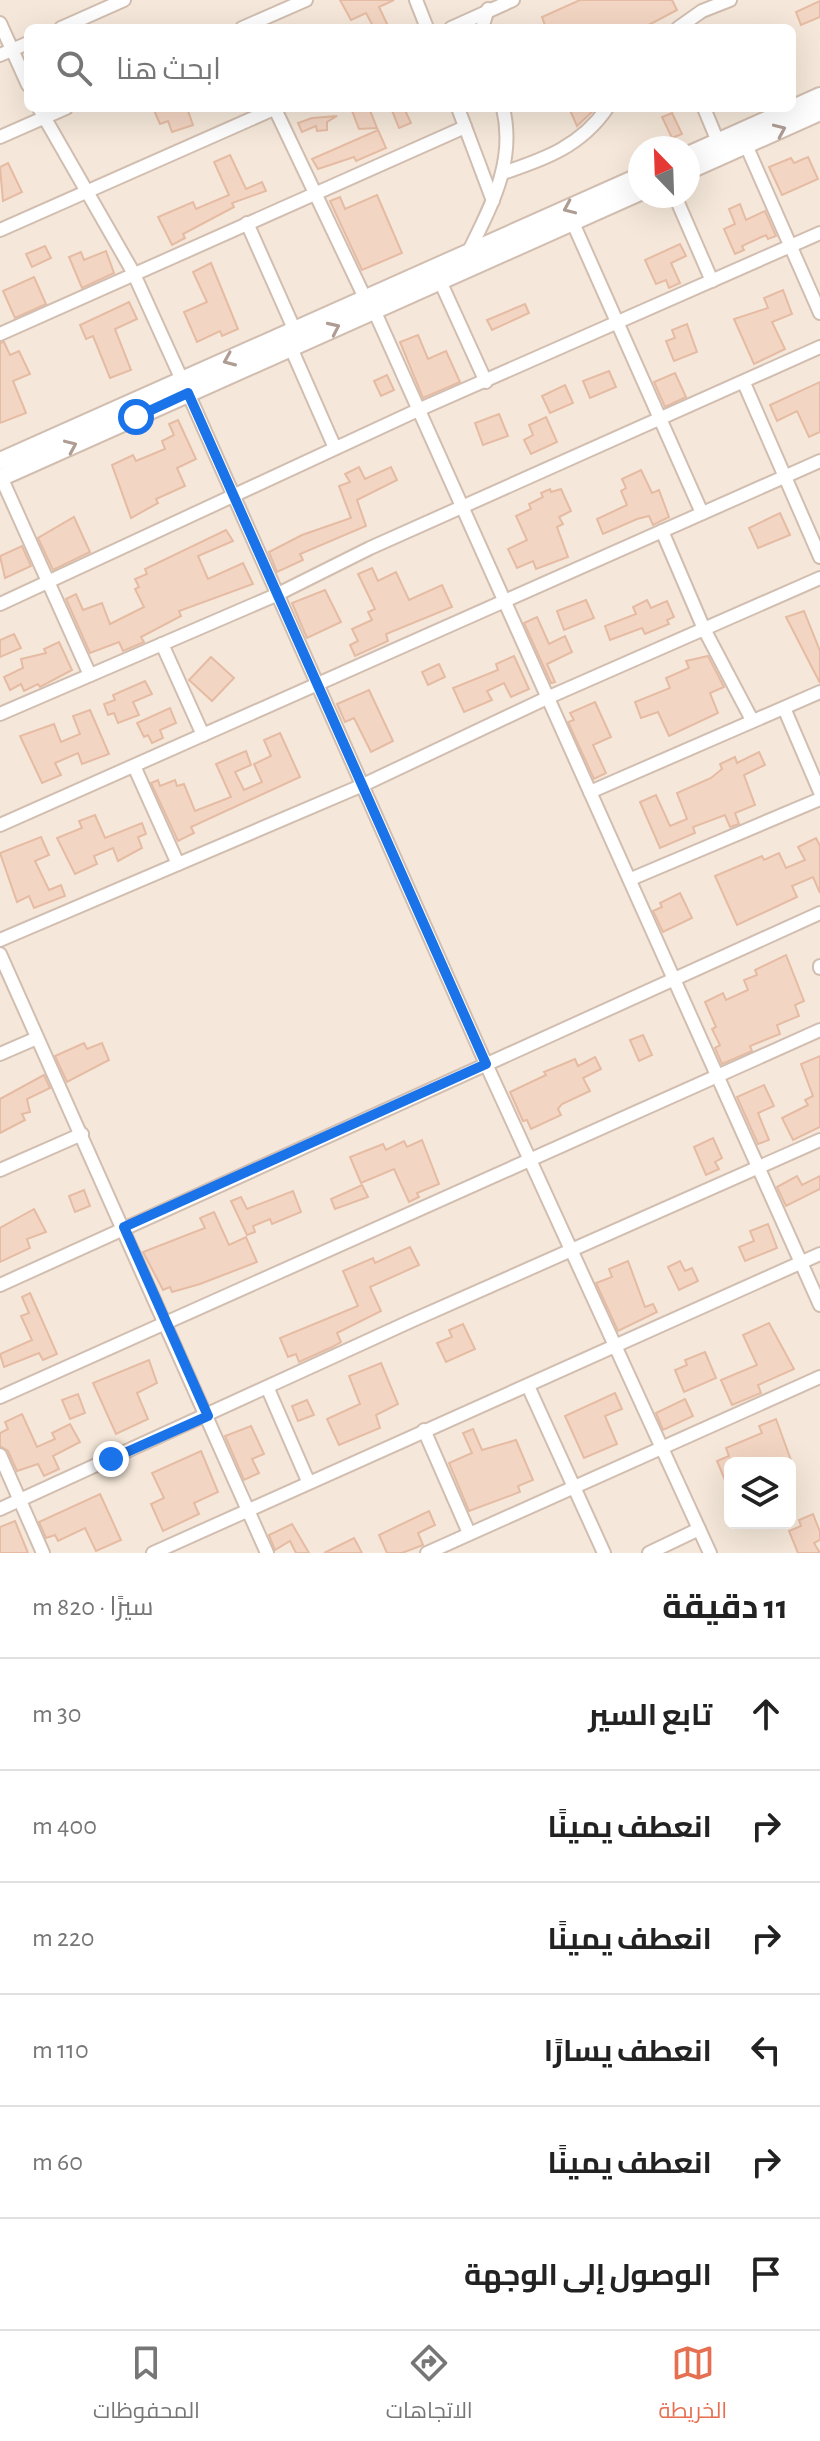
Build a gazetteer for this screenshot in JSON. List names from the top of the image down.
{
  "north": "top left",
  "page": {
    "search": "ابحث هنا",
    "heading": ["11 دقيقة", "سيرًا · 820 m"],
    "list": [
      ["تابع السير", "30 m"],
      ["انعطف يمينًا", "400 m"],
      ["انعطف يمينًا", "220 m"],
      ["انعطف يسارًا", "110 m"],
      ["انعطف يمينًا", "60 m"],
      "الوصول إلى الوجهة"
    ],
    "nav": ["الخريطة", "الاتجاهات", "المحفوظات"]
  }
}
